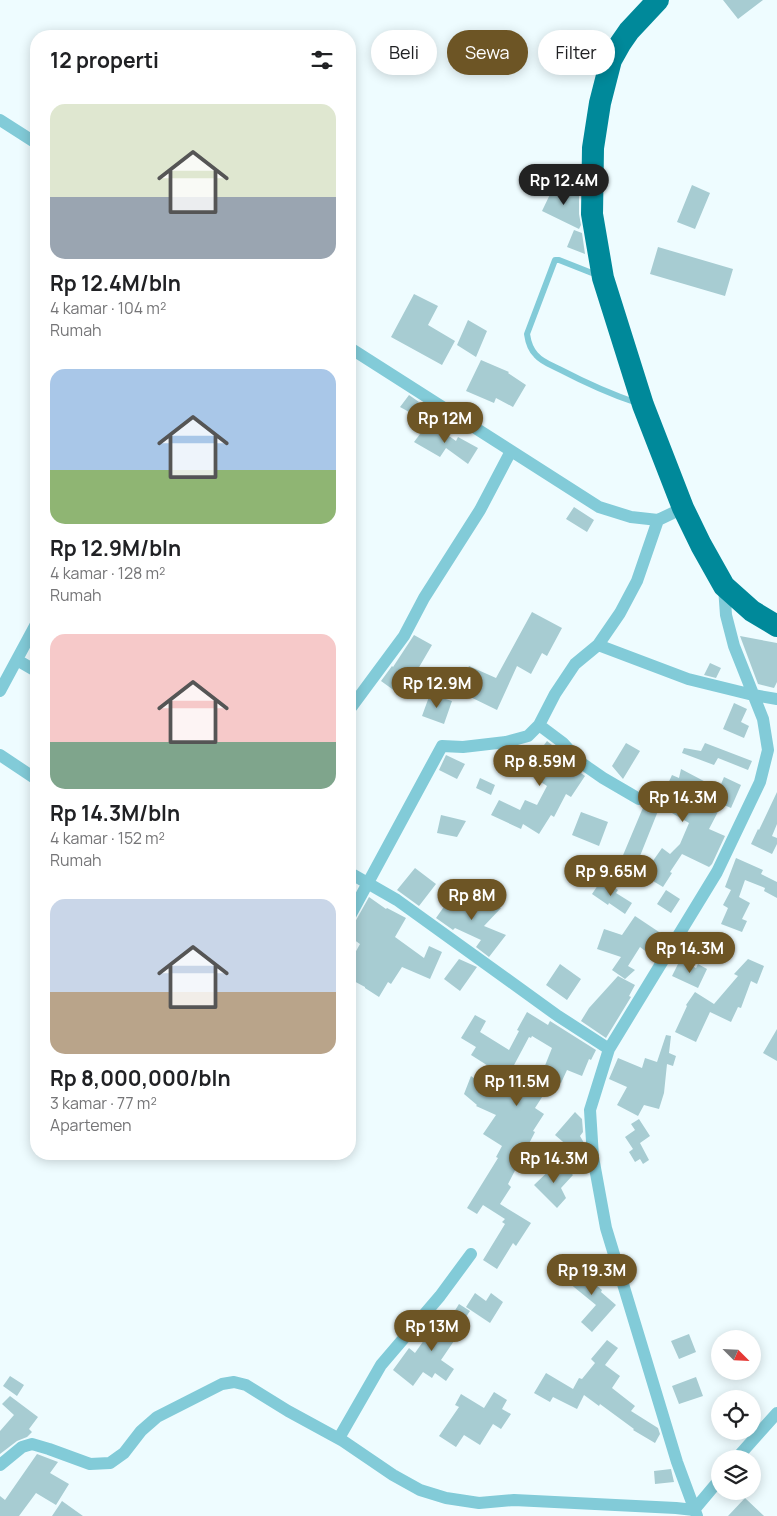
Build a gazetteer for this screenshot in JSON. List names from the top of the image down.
{
  "north": "bottom right",
  "page": {
    "chip": ["Beli", "Sewa", "Filter"],
    "heading": "12 properti",
    "list": [
      {
        "name": "Rp 12.4M/bln",
        "note": "4 kamar · 104 m² · Rumah"
      },
      {
        "name": "Rp 12.9M/bln",
        "note": "4 kamar · 128 m² · Rumah"
      },
      {
        "name": "Rp 14.3M/bln",
        "note": "4 kamar · 152 m² · Rumah"
      },
      {
        "name": "Rp 8,000,000/bln",
        "note": "3 kamar · 77 m² · Apartemen"
      }
    ],
    "price": [
      "Rp 12.4M",
      "Rp 12M",
      "Rp 12.9M",
      "Rp 8.59M",
      "Rp 14.3M",
      "Rp 9.65M",
      "Rp 8M",
      "Rp 14.3M",
      "Rp 11.5M",
      "Rp 14.3M",
      "Rp 19.3M",
      "Rp 13M"
    ]
  }
}
